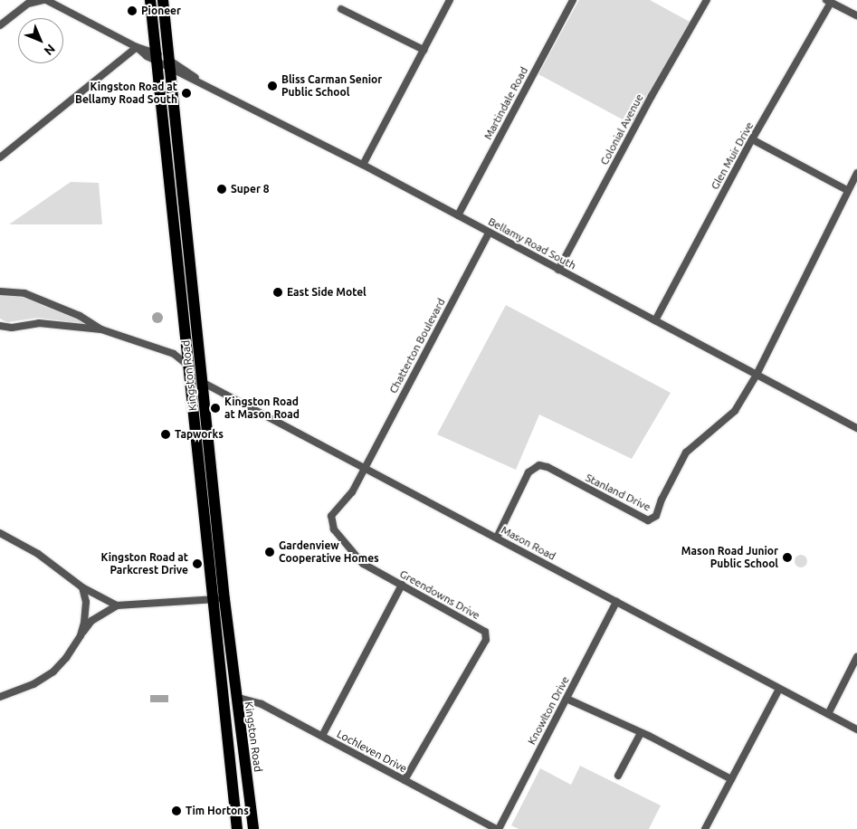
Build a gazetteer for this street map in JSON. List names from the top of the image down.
{
  "streets": {
    "main road": ["Kingston Road"],
    "street": [
      "Martindale Road",
      "Colonial Avenue",
      "Glen Muir Drive",
      "Bellamy Road South",
      "Chatterton Boulevard",
      "Stanland Drive",
      "Mason Road",
      "Greendowns Drive",
      "Knowlton Drive",
      "Lochleven Drive"
    ]
  },
  "crossings": [
    ["Martindale Road", "Bellamy Road South"],
    ["Colonial Avenue", "Bellamy Road South"],
    ["Glen Muir Drive", "Bellamy Road South"],
    ["Bellamy Road South", "Chatterton Boulevard"],
    ["Bellamy Road South", "Kingston Road"],
    ["Bellamy Road South", "Stanland Drive"],
    ["Chatterton Boulevard", "Mason Road"],
    ["Chatterton Boulevard", "Greendowns Drive"],
    ["Kingston Road", "Mason Road"],
    ["Kingston Road", "Lochleven Drive"],
    ["Stanland Drive", "Mason Road"],
    ["Mason Road", "Greendowns Drive"],
    ["Mason Road", "Knowlton Drive"],
    ["Greendowns Drive", "Lochleven Drive"],
    ["Knowlton Drive", "Lochleven Drive"]
  ],
  "places": [
    "Pioneer",
    "Bliss Carman Senior Public School",
    "Kingston Road at Bellamy Road South",
    "Super 8",
    "East Side Motel",
    "Kingston Road at Mason Road",
    "Tapworks",
    "Gardenview Cooperative Homes",
    "Mason Road Junior Public School",
    "Kingston Road at Parkcrest Drive",
    "Tim Hortons"
  ],
  "north": "bottom right"
}
